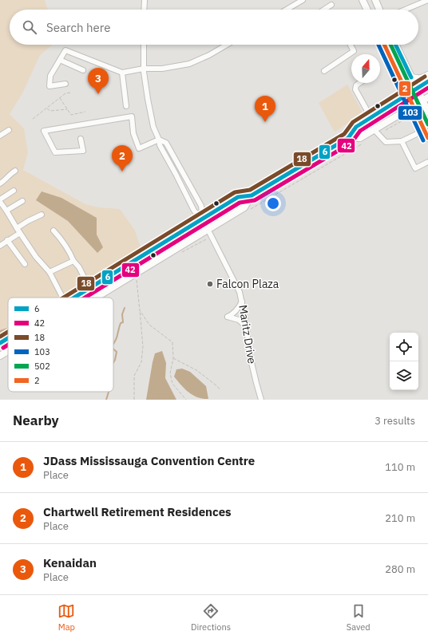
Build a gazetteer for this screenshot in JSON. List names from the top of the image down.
{
  "streets": {
    "street": ["Maritz Drive"]
  },
  "places": ["Falcon Plaza"],
  "lines": [
    "transit line 6",
    "transit line 103",
    "transit line 502",
    "transit line 2",
    "transit line 18",
    "transit line 42"
  ],
  "legend": [
    "6",
    "42",
    "18",
    "103",
    "502",
    "2"
  ],
  "north": "top",
  "page": {
    "search": "Search here",
    "pins": ["3", "1", "2"],
    "heading": ["Nearby", "3 results"],
    "list": [
      {
        "mark": "1",
        "name": "JDass Mississauga Convention Centre",
        "note": "Place",
        "value": "110 m"
      },
      {
        "mark": "2",
        "name": "Chartwell Retirement Residences",
        "note": "Place",
        "value": "210 m"
      },
      {
        "mark": "3",
        "name": "Kenaidan",
        "note": "Place",
        "value": "280 m"
      }
    ],
    "nav": ["Map", "Directions", "Saved"]
  }
}
